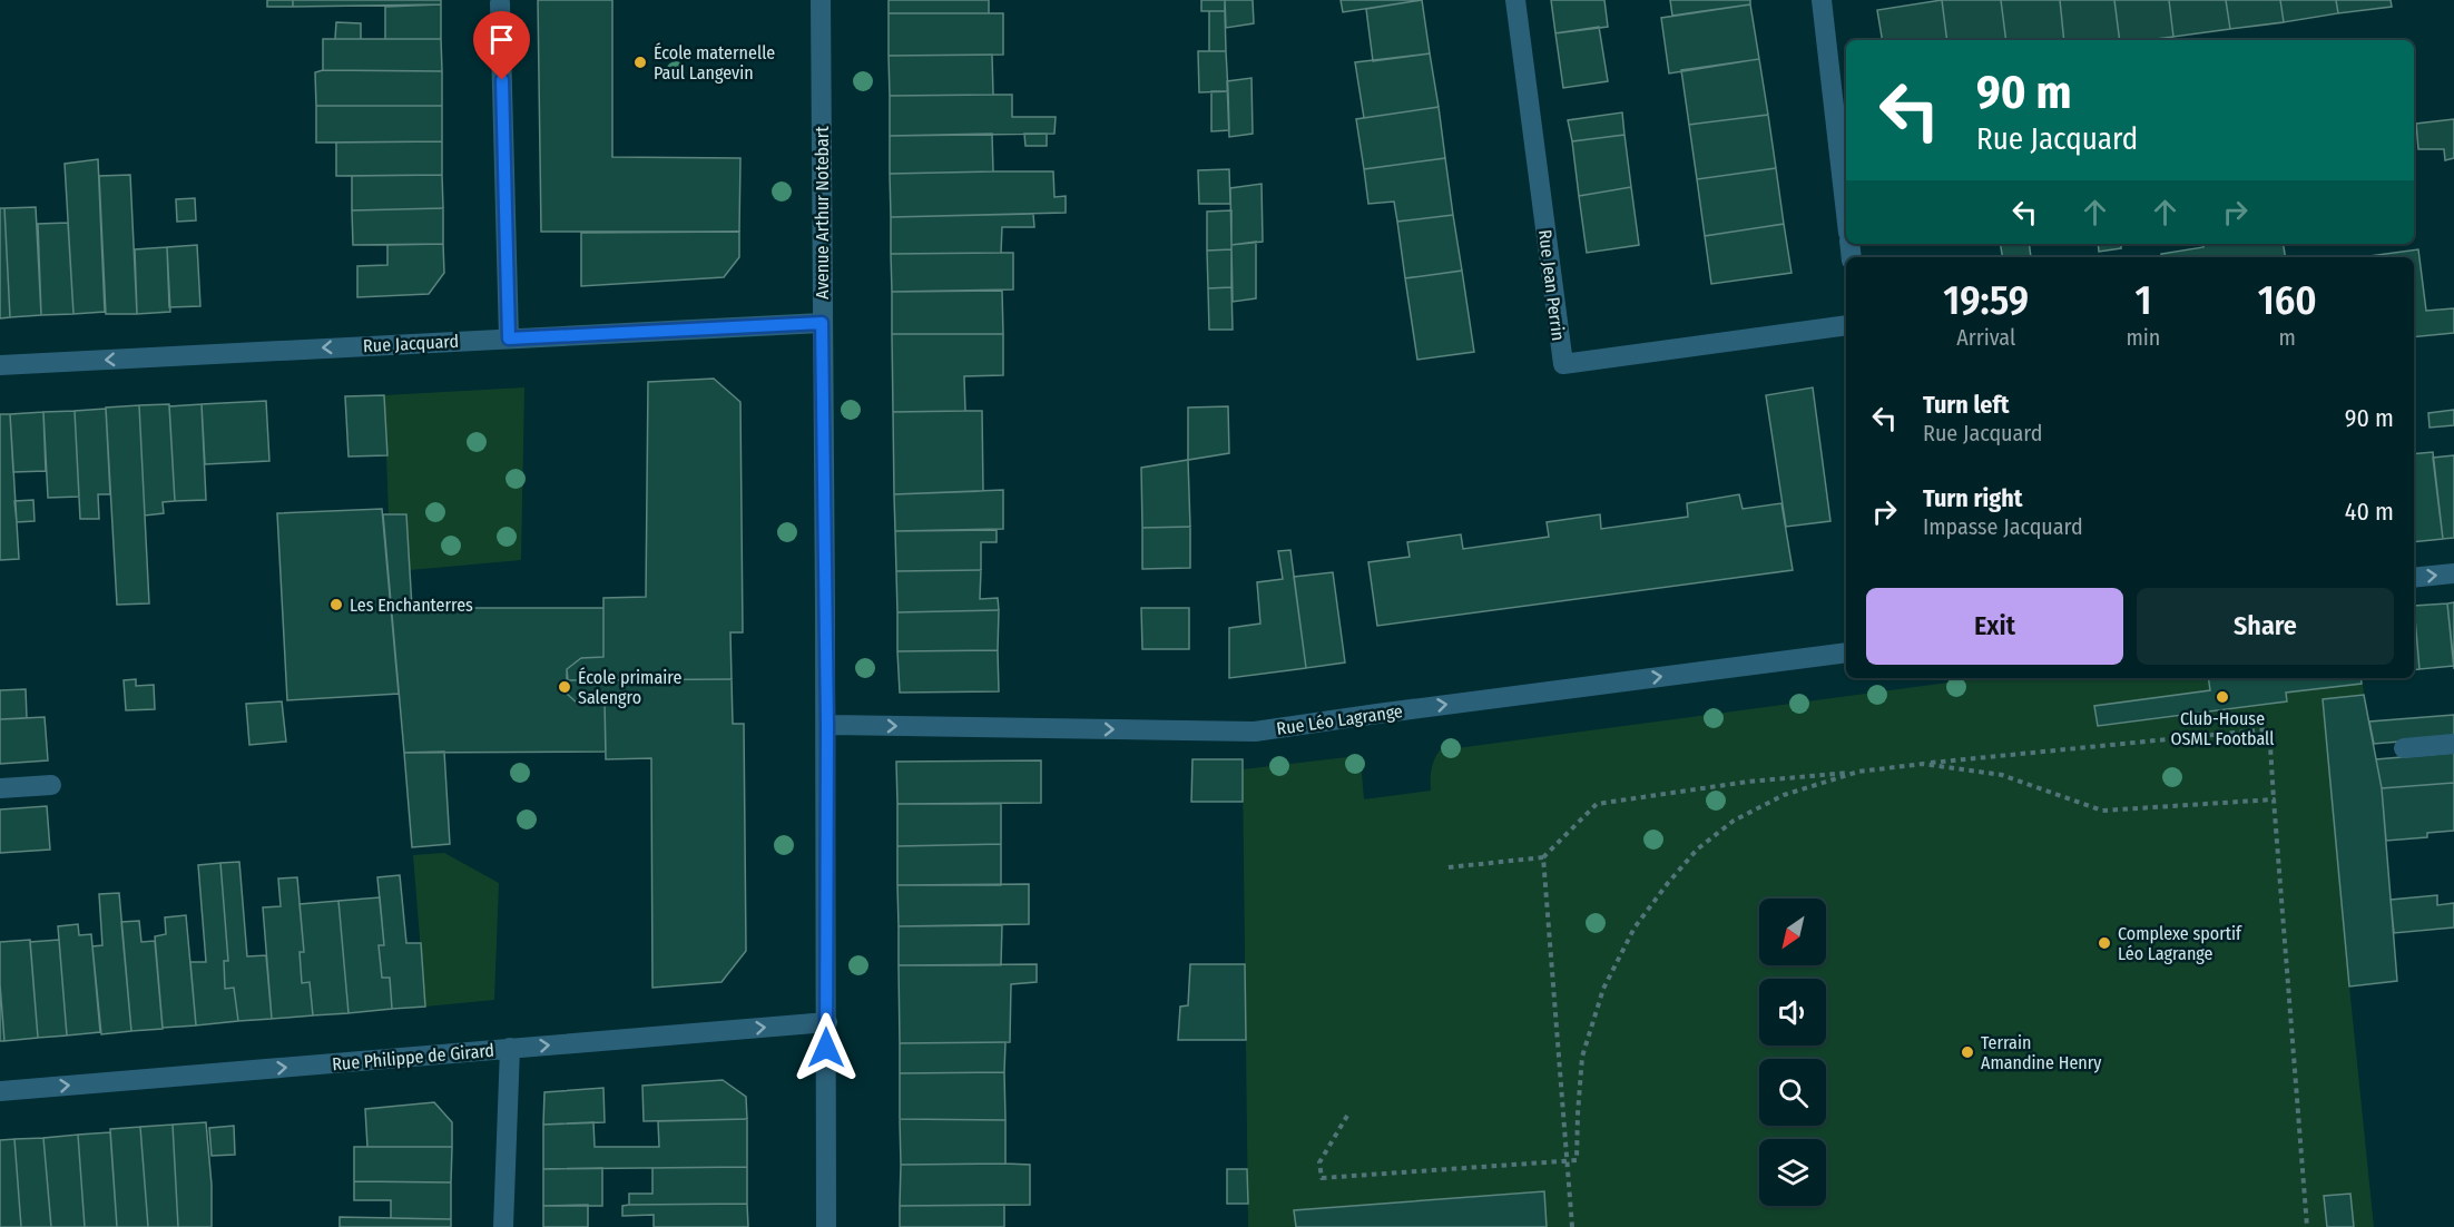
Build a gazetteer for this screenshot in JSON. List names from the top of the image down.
{
  "streets": {
    "street": [
      "Avenue Arthur Notebart",
      "Rue Jean Perrin",
      "Rue Jacquard",
      "Rue Léo Lagrange",
      "Rue Philippe de Girard"
    ]
  },
  "crossings": [
    ["Avenue Arthur Notebart", "Rue Jacquard"],
    ["Avenue Arthur Notebart", "Rue Léo Lagrange"],
    ["Avenue Arthur Notebart", "Rue Philippe de Girard"]
  ],
  "one_way": ["Rue Jacquard", "Rue Léo Lagrange", "Rue Philippe de Girard"],
  "places": [
    "École maternelle Paul Langevin",
    "Les Enchanterres",
    "École primaire Salengro",
    "Club-House OSML Football",
    "Complexe sportif Léo Lagrange",
    "Terrain Amandine Henry"
  ],
  "north": "bottom left",
  "page": {
    "turn": ["90 m", "Rue Jacquard"],
    "eta": [
      "19:59",
      "Arrival",
      "1",
      "min",
      "160",
      "m"
    ],
    "list": [
      {
        "name": "Turn left",
        "note": "Rue Jacquard",
        "value": "90 m"
      },
      {
        "name": "Turn right",
        "note": "Impasse Jacquard",
        "value": "40 m"
      }
    ],
    "buttons": ["Exit", "Share"]
  }
}
